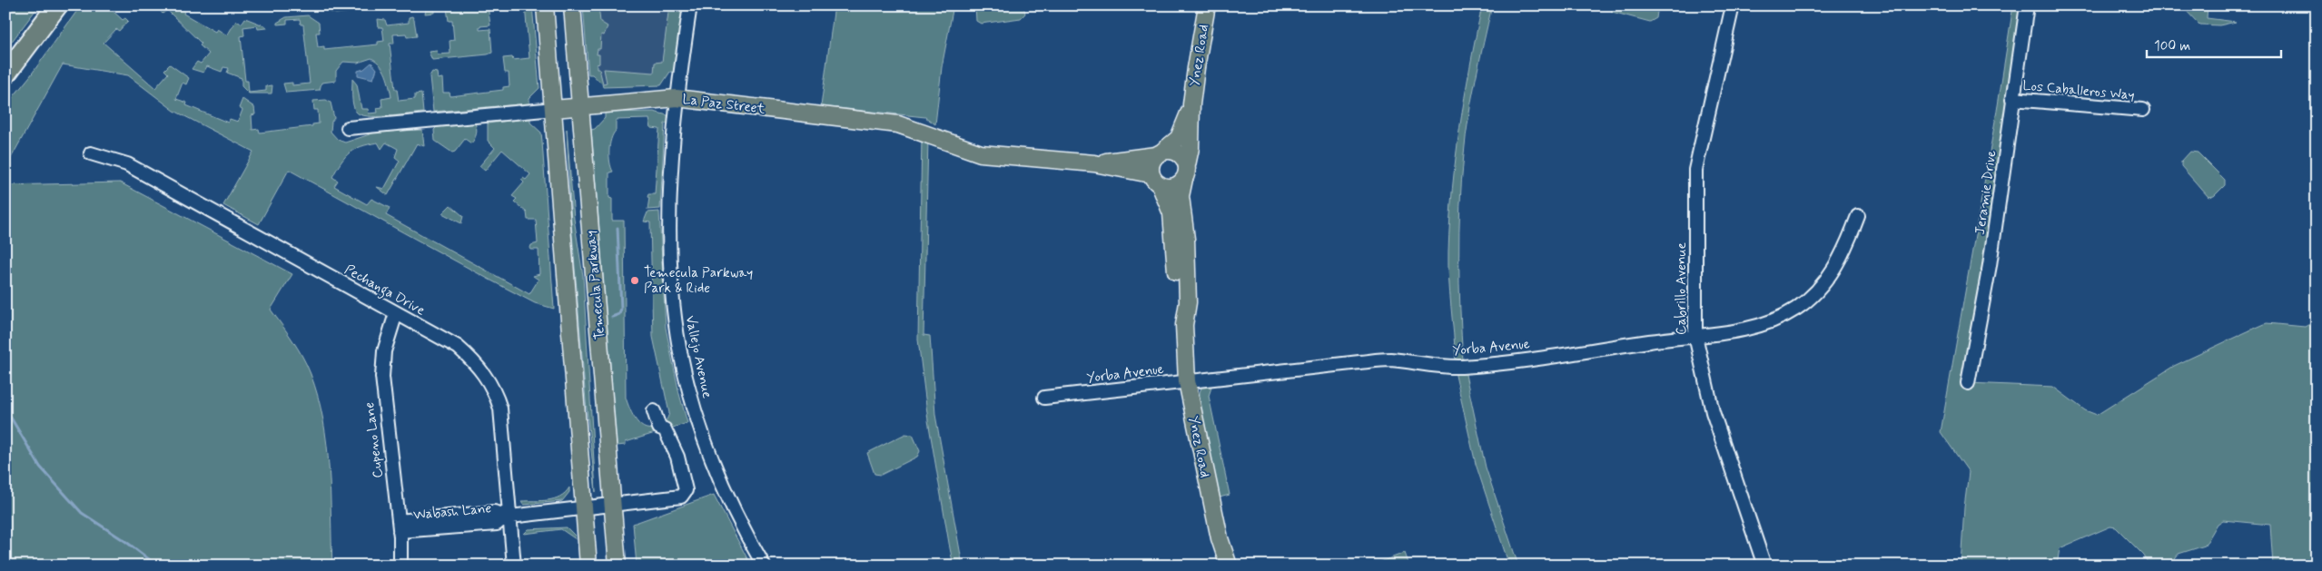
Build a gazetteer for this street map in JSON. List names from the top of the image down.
{
  "streets": {
    "main road": ["Ynez Road", "La Paz Street", "Temecula Parkway"],
    "street": [
      "Los Caballeros Way",
      "Jeramie Drive",
      "Cabrillo Avenue",
      "Pechanga Drive",
      "Yorba Avenue",
      "Vallejo Avenue",
      "Cupeno Lane",
      "Wabash Lane"
    ]
  },
  "crossings": [
    ["Ynez Road", "La Paz Street"],
    ["Ynez Road", "Yorba Avenue"],
    ["Los Caballeros Way", "Jeramie Drive"],
    ["La Paz Street", "Temecula Parkway"],
    ["La Paz Street", "Vallejo Avenue"],
    ["Temecula Parkway", "Wabash Lane"],
    ["Cabrillo Avenue", "Yorba Avenue"],
    ["Pechanga Drive", "Cupeno Lane"],
    ["Pechanga Drive", "Wabash Lane"],
    ["Cupeno Lane", "Wabash Lane"]
  ],
  "places": ["Temecula Parkway Park & Ride"],
  "scale_bar": "100 m"
}
